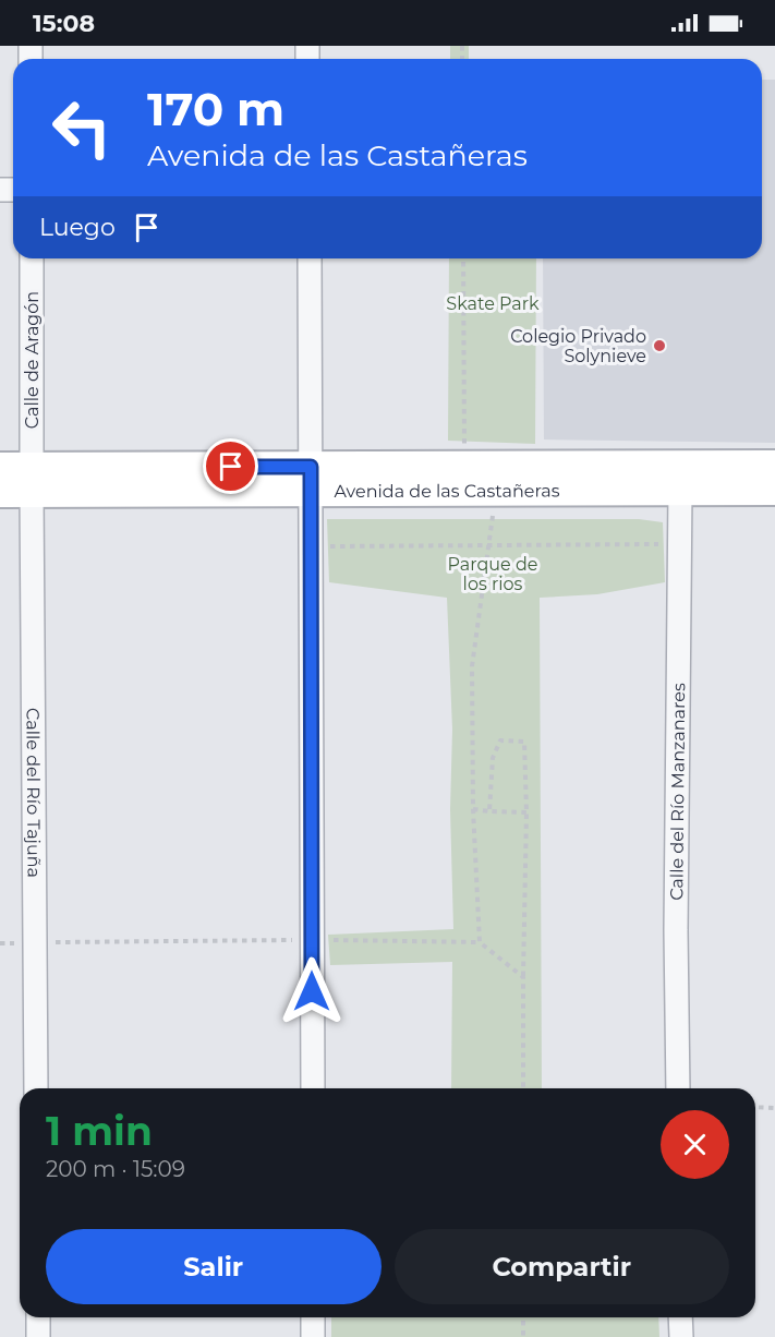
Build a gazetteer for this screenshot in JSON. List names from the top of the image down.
{
  "streets": {
    "street": [
      "Calle de Aragón",
      "Avenida de las Castañeras",
      "Calle del Río Manzanares",
      "Calle del Río Tajuña"
    ]
  },
  "crossings": [
    ["Calle de Aragón", "Avenida de las Castañeras"],
    ["Calle de Aragón", "Calle del Río Tajuña"],
    ["Avenida de las Castañeras", "Calle del Río Manzanares"],
    ["Avenida de las Castañeras", "Calle del Río Tajuña"]
  ],
  "parks": ["Skate Park", "Parque de los rios"],
  "places": ["Colegio Privado Solynieve"],
  "page": {
    "status": "15:08",
    "turn": ["170 m", "Avenida de las Castañeras"],
    "then": "Luego",
    "heading": ["1 min", "200 m · 15:09"],
    "buttons": ["Salir", "Compartir"]
  }
}
